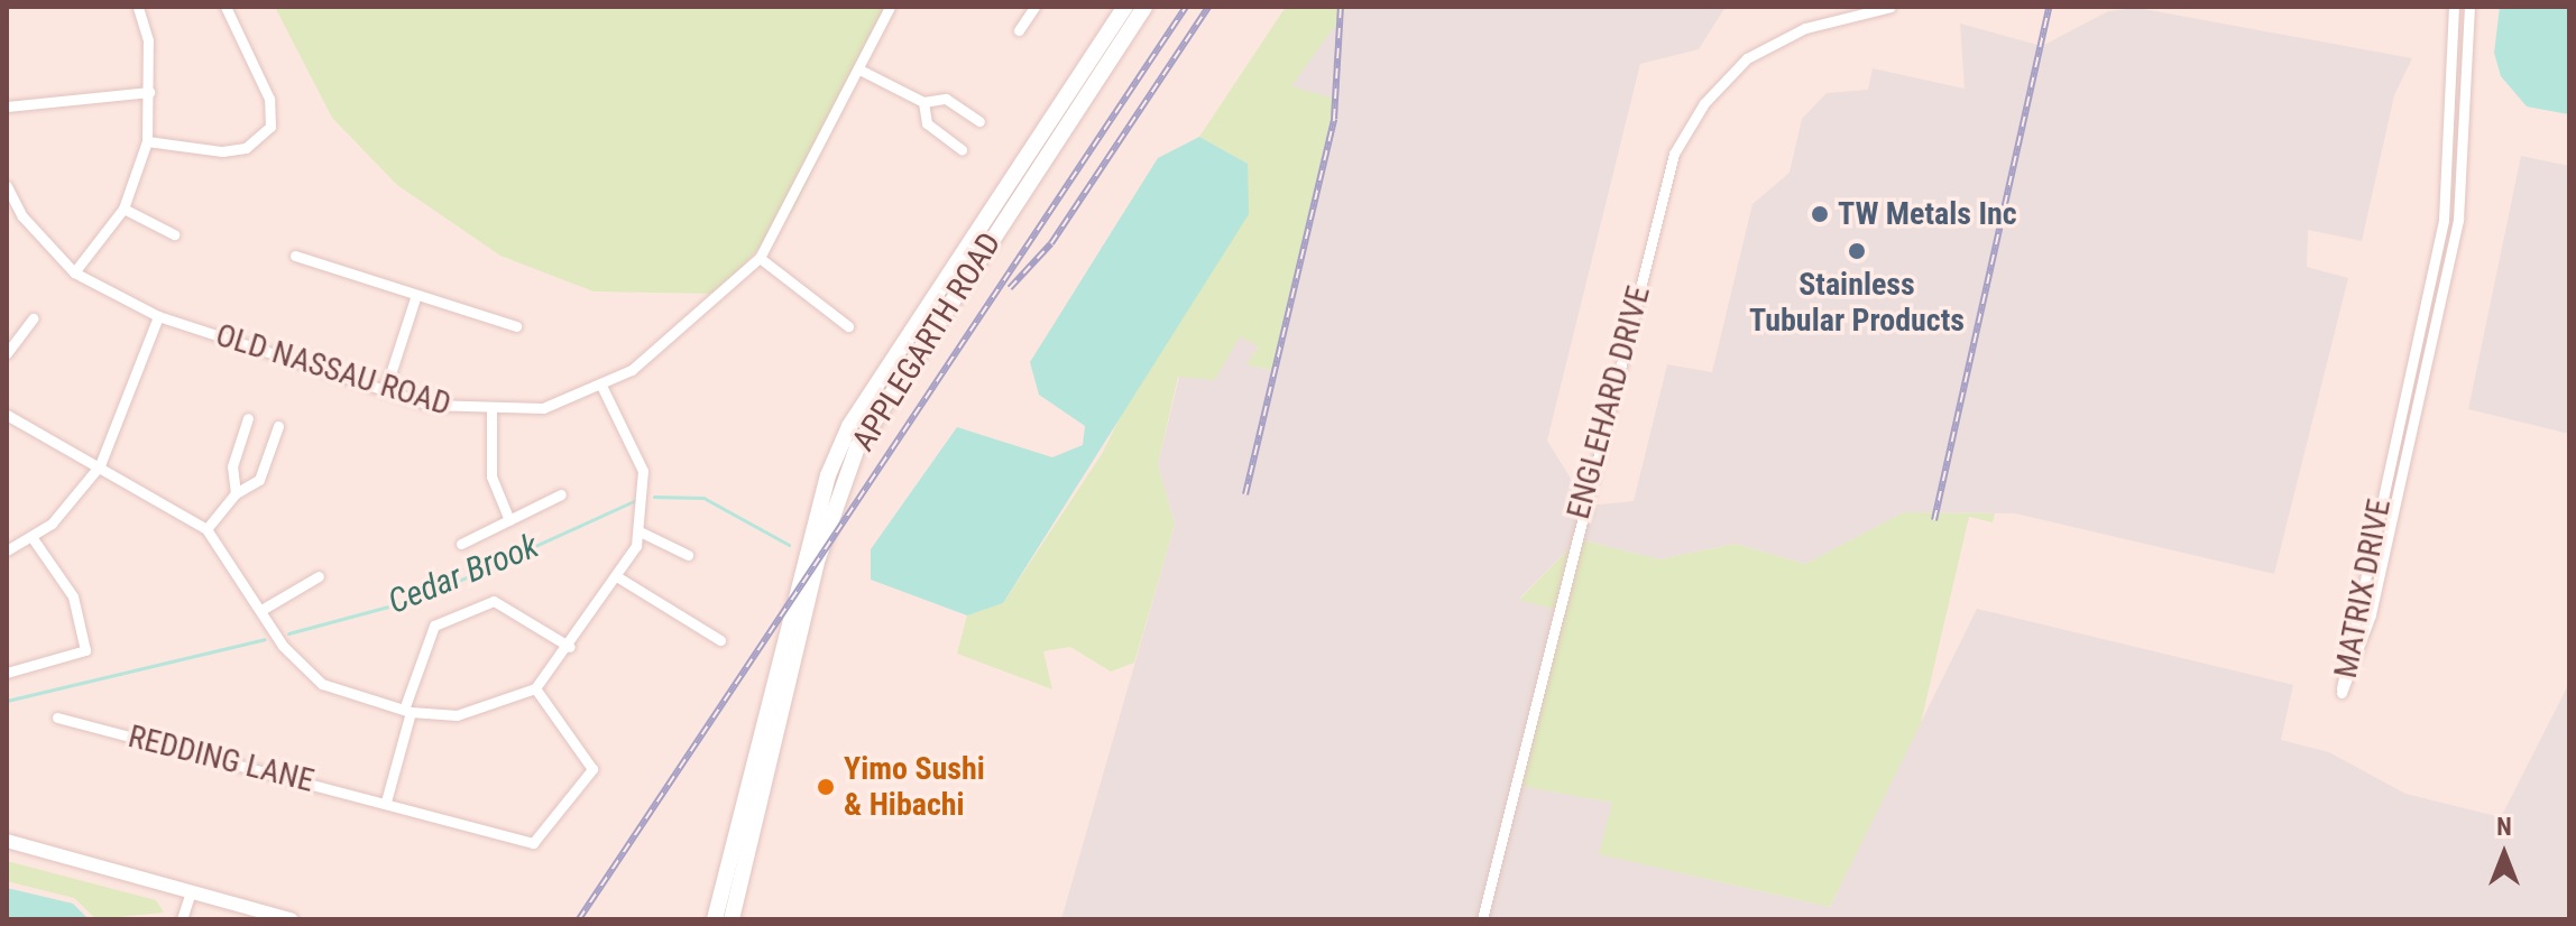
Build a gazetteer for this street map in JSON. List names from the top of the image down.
{
  "streets": {
    "main road": ["APPLEGARTH ROAD"],
    "street": [
      "OLD NASSAU ROAD",
      "ENGLEHARD DRIVE",
      "MATRIX DRIVE",
      "REDDING LANE"
    ]
  },
  "water": ["Cedar Brook"],
  "places": ["TW Metals Inc", "Stainless Tubular Products", "Yimo Sushi & Hibachi"],
  "north": "top"
}
